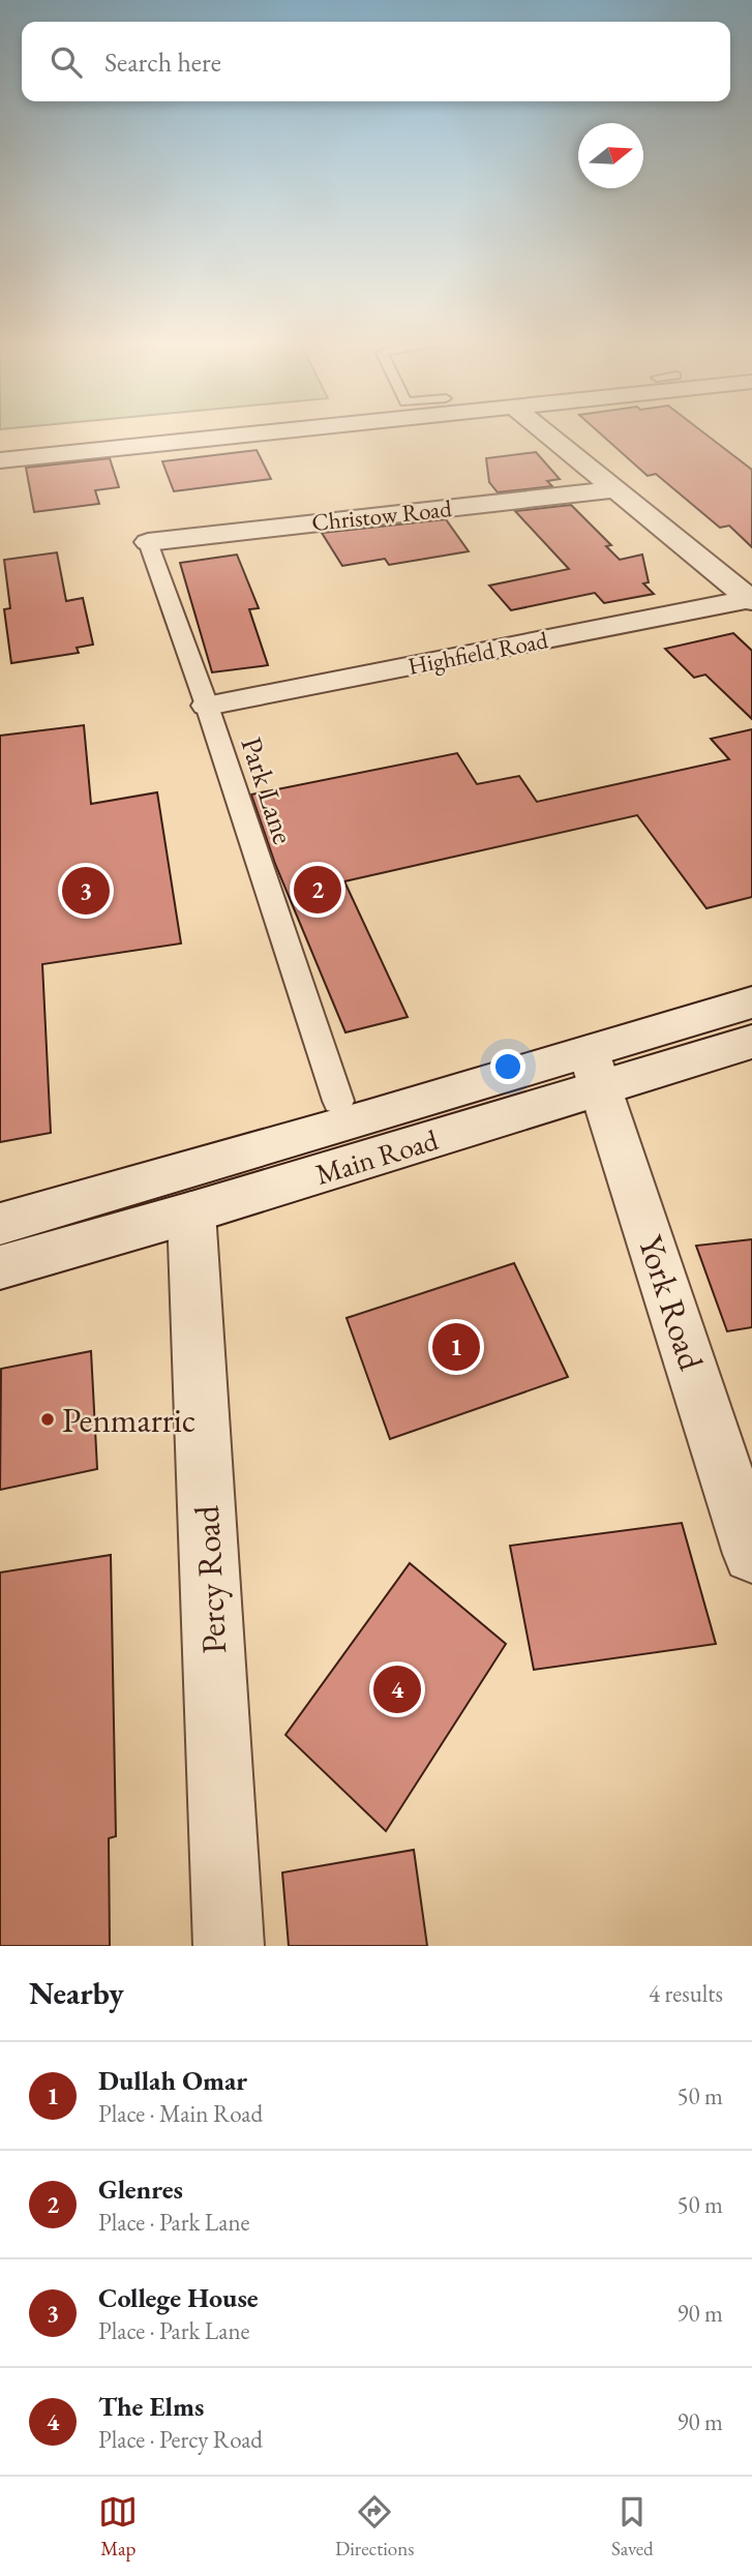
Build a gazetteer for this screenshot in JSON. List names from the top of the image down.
{
  "streets": {
    "street": [
      "Christow Road",
      "Highfield Road",
      "Park Lane",
      "Main Road",
      "York Road",
      "Percy Road"
    ]
  },
  "crossings": [
    ["Christow Road", "Park Lane"],
    ["Highfield Road", "Park Lane"],
    ["Main Road", "York Road"],
    ["Main Road", "Percy Road"]
  ],
  "places": ["Penmarric"],
  "north": "right",
  "page": {
    "search": "Search here",
    "pins": [
      "2",
      "3",
      "1",
      "4"
    ],
    "heading": ["Nearby", "4 results"],
    "list": [
      {
        "mark": "1",
        "name": "Dullah Omar",
        "note": "Place · Main Road",
        "value": "50 m"
      },
      {
        "mark": "2",
        "name": "Glenres",
        "note": "Place · Park Lane",
        "value": "50 m"
      },
      {
        "mark": "3",
        "name": "College House",
        "note": "Place · Park Lane",
        "value": "90 m"
      },
      {
        "mark": "4",
        "name": "The Elms",
        "note": "Place · Percy Road",
        "value": "90 m"
      }
    ],
    "nav": ["Map", "Directions", "Saved"]
  }
}
